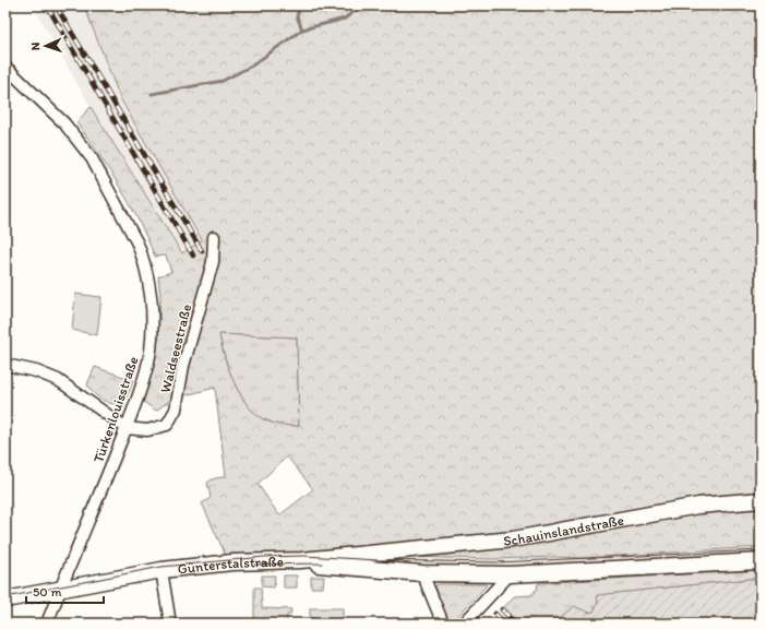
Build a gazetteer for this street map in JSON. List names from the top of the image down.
{
  "streets": {
    "main road": ["Schauinslandstraße", "Günterstalstraße"],
    "street": ["Waldseestraße", "Türkenlouisstraße"]
  },
  "crossings": [
    ["Waldseestraße", "Türkenlouisstraße"],
    ["Türkenlouisstraße", "Günterstalstraße"],
    ["Schauinslandstraße", "Günterstalstraße"]
  ],
  "scale_bar": "50 m",
  "north": "left"
}
